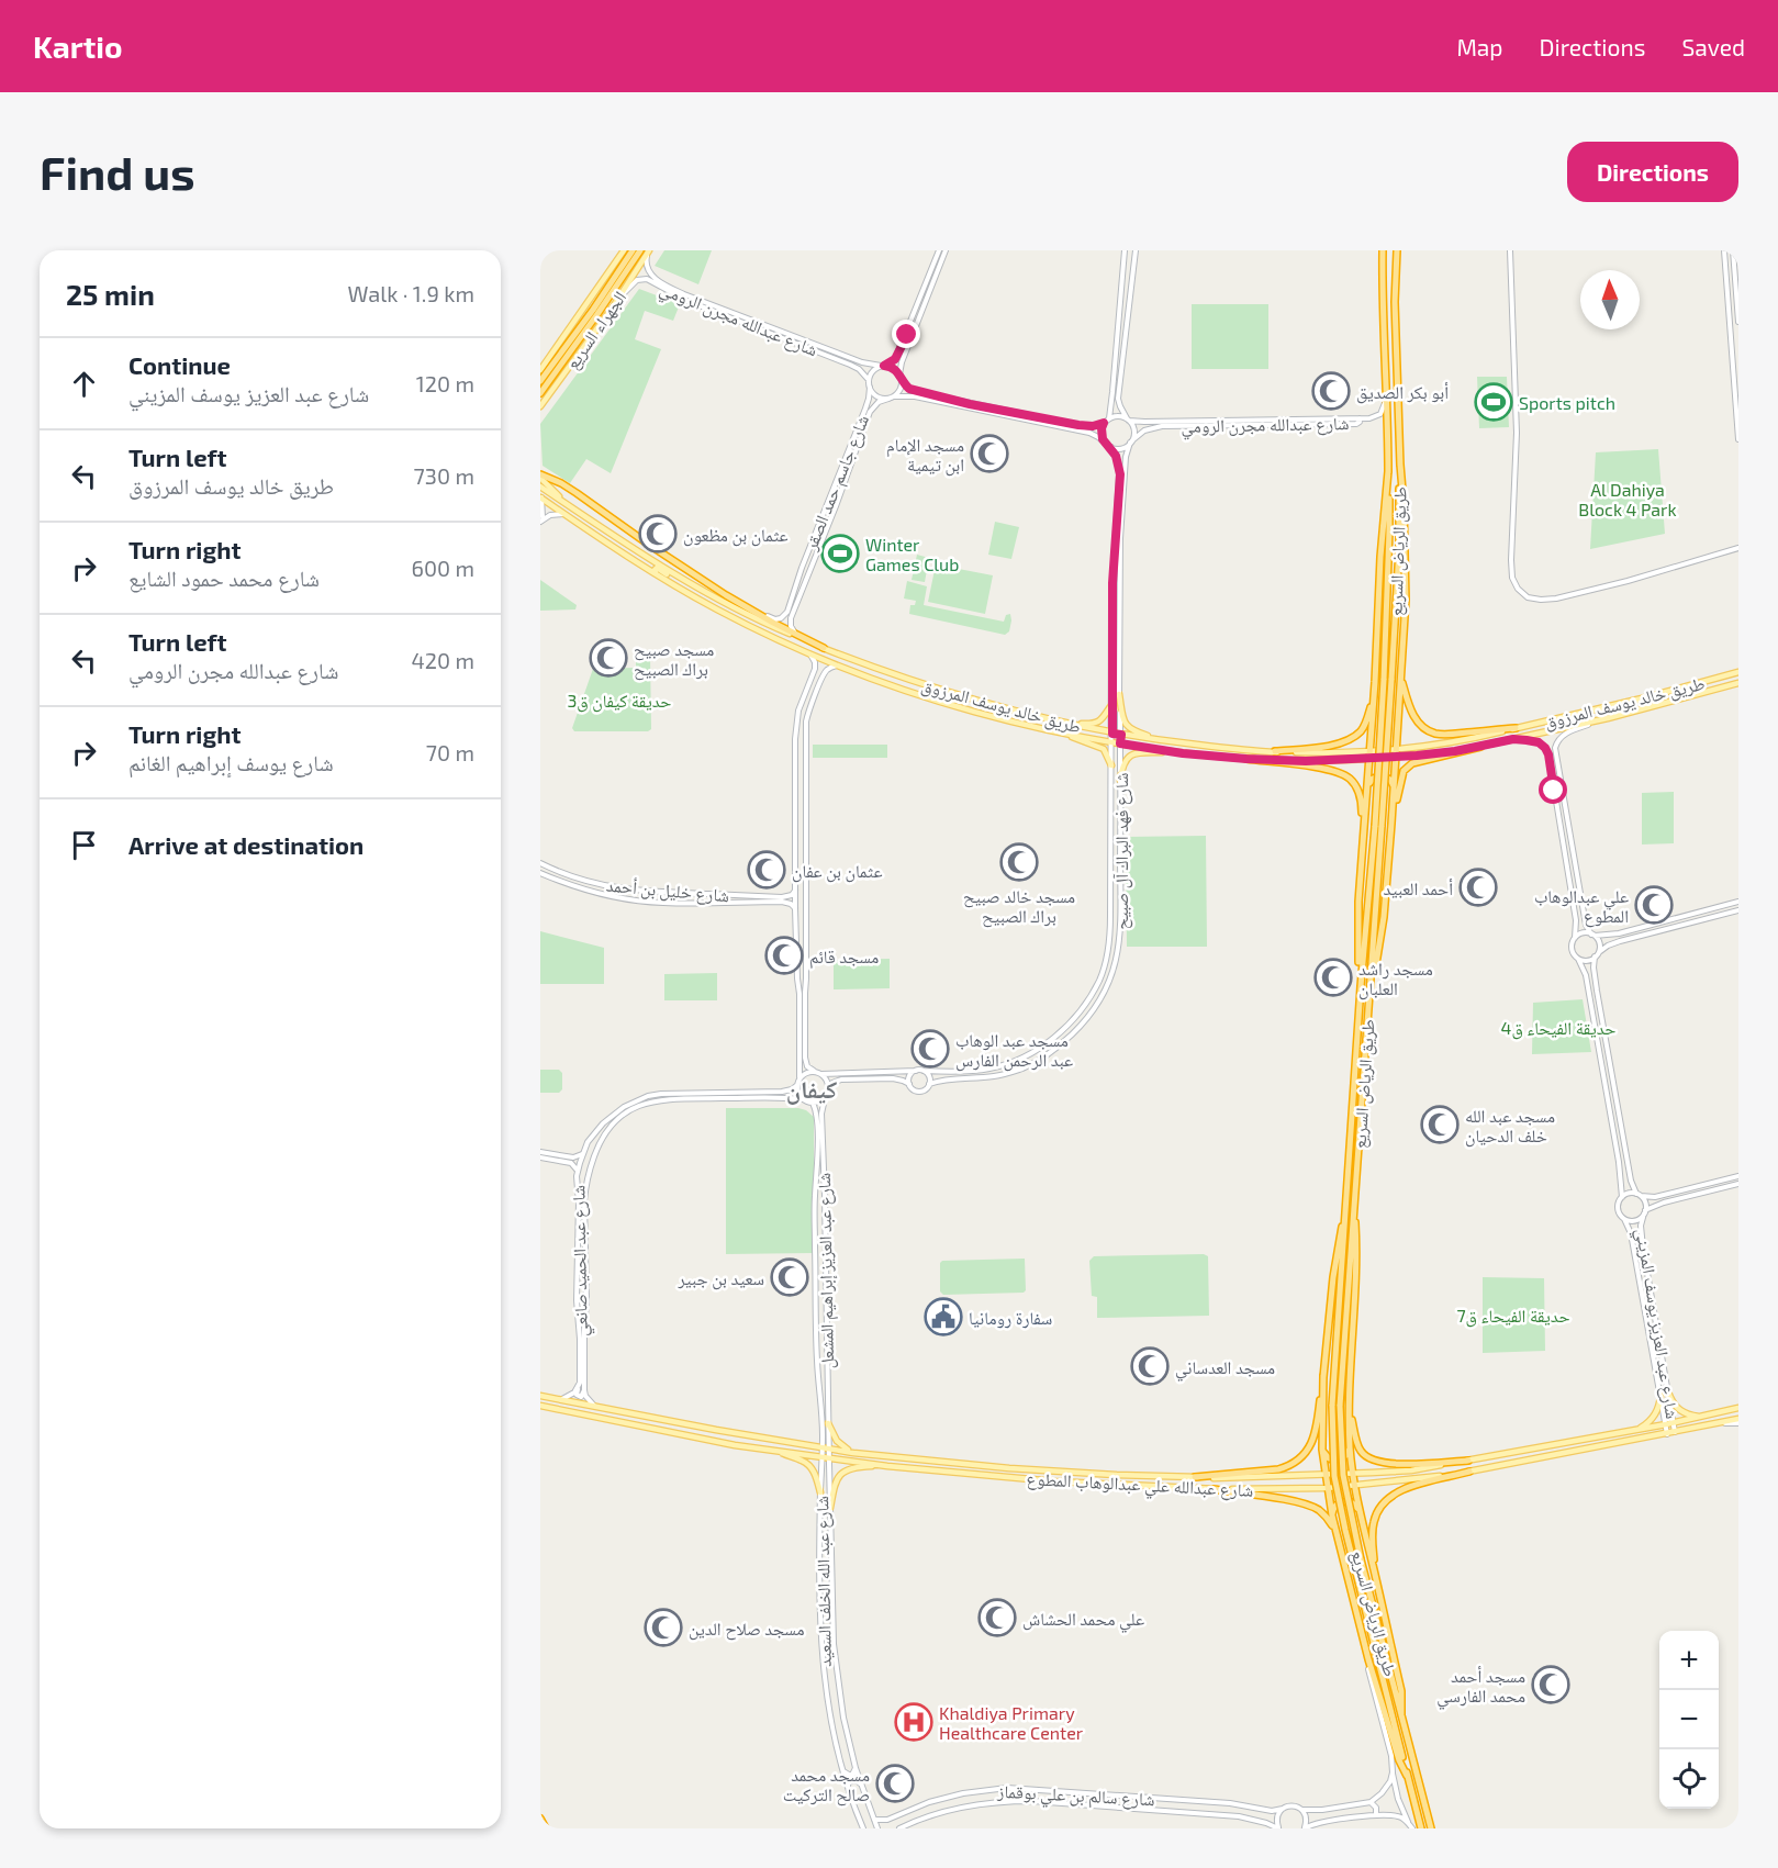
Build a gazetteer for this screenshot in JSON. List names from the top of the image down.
{
  "streets": {
    "highway": ["الجهراء السريع", "طريق الرياض السريع"],
    "main road": [
      "شارع عبدالله مجرن الرومي",
      "شارع جاسم حمد الصقر",
      "طريق خالد يوسف المرزوق",
      "شارع فهد البراك آل صبيح",
      "شارع خليل بن أحمد",
      "شارع عبد الحميد صانعي",
      "شارع عبد العزيز إبراهيم المشعل",
      "شارع عبد العزيز يوسف المزيني",
      "شارع عبدالله علي عبدالوهاب المطوع",
      "شارع عبد الله الخلف السعيد",
      "شارع سالم بن علي بوقماز"
    ]
  },
  "crossings": [
    ["شارع عبدالله مجرن الرومي", "الجهراء السريع"],
    ["شارع عبدالله مجرن الرومي", "شارع جاسم حمد الصقر"],
    ["شارع عبدالله مجرن الرومي", "طريق الرياض السريع"],
    ["شارع عبدالله مجرن الرومي", "شارع فهد البراك آل صبيح"],
    ["طريق خالد يوسف المرزوق", "شارع فهد البراك آل صبيح"],
    ["شارع عبد الحميد صانعي", "شارع عبد العزيز إبراهيم المشعل"],
    ["شارع عبد العزيز إبراهيم المشعل", "شارع عبدالله علي عبدالوهاب المطوع"],
    ["شارع عبد العزيز إبراهيم المشعل", "شارع عبد الله الخلف السعيد"],
    ["شارع عبد العزيز يوسف المزيني", "شارع عبدالله علي عبدالوهاب المطوع"],
    ["شارع عبدالله علي عبدالوهاب المطوع", "شارع عبد الله الخلف السعيد"],
    ["شارع عبد الله الخلف السعيد", "شارع سالم بن علي بوقماز"]
  ],
  "districts": ["كيفان"],
  "parks": [
    "Al Dahiya Block 4 Park",
    "حديقة كيفان ق3",
    "حديقة الفيحاء ق4",
    "حديقة الفيحاء ق7"
  ],
  "places": {
    "mosque": [
      "أبو بكر الصديق",
      "مسجد الإمام ابن تيمية",
      "عثمان بن مظعون",
      "مسجد صبيح براك الصبيح",
      "مسجد خالد صبيح براك الصبيح",
      "عثمان بن عفان",
      "أحمد العبيد",
      "علي عبدالوهاب المطوع",
      "مسجد قائم",
      "مسجد راشد العلبان",
      "مسجد عبد الوهاب عبد الرحمن الفارس",
      "مسجد عبد الله خلف الدحيان",
      "سعيد بن جبير",
      "مسجد العدساني",
      "علي محمد الحشاش",
      "مسجد صلاح الدين",
      "مسجد أحمد محمد الفارسي",
      "مسجد محمد صالح التركيت"
    ],
    "sports": ["Sports pitch", "Winter Games Club"],
    "public building": ["سفارة رومانيا"],
    "hospital": ["Khaldiya Primary Healthcare Center"]
  },
  "north": "top",
  "page": {
    "header": "Kartio",
    "nav": ["Map", "Directions", "Saved"],
    "buttons": "Directions",
    "title": "Find us",
    "heading": ["25 min", "Walk · 1.9 km"],
    "list": [
      ["Continue", "شارع عبد العزيز يوسف المزيني", "120 m"],
      ["Turn left", "طريق خالد يوسف المرزوق", "730 m"],
      ["Turn right", "شارع محمد حمود الشايع", "600 m"],
      ["Turn left", "شارع عبدالله مجرن الرومي", "420 m"],
      ["Turn right", "شارع يوسف إبراهيم الغانم", "70 m"],
      "Arrive at destination"
    ],
    "map_buttons": ["+", "−"]
  }
}
